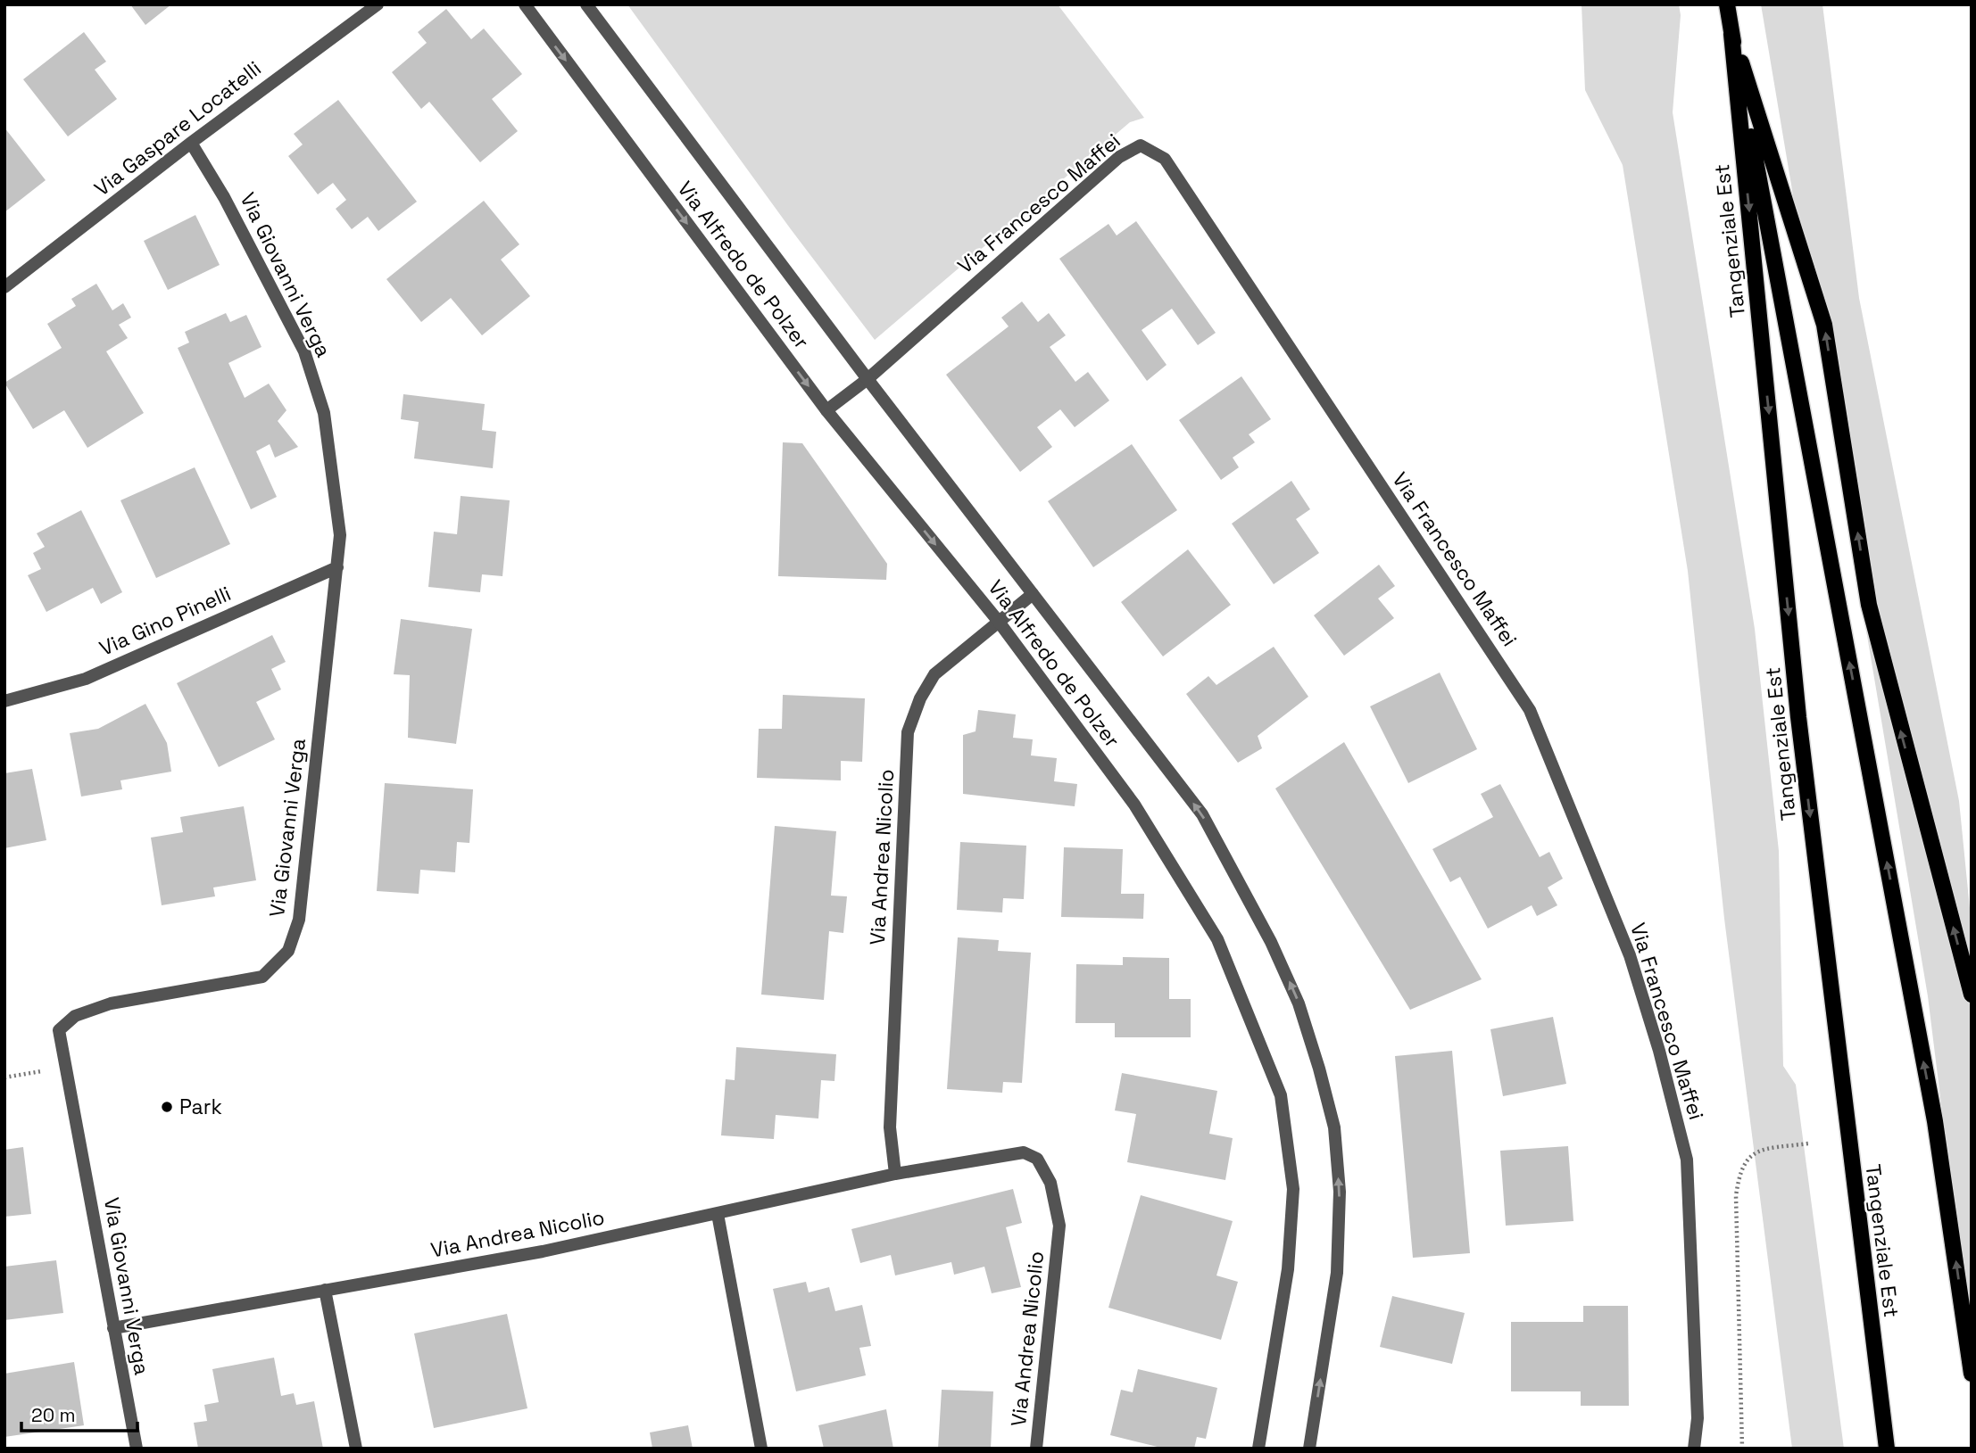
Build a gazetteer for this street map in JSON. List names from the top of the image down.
{
  "streets": {
    "main road": ["Tangenziale Est"],
    "street": [
      "Via Gaspare Locatelli",
      "Via Francesco Maffei",
      "Via Alfredo de Polzer",
      "Via Giovanni Verga",
      "Via Gino Pinelli",
      "Via Andrea Nicolio"
    ]
  },
  "crossings": [
    ["Via Gaspare Locatelli", "Via Giovanni Verga"],
    ["Via Francesco Maffei", "Via Alfredo de Polzer"],
    ["Via Alfredo de Polzer", "Via Andrea Nicolio"],
    ["Via Giovanni Verga", "Via Gino Pinelli"],
    ["Via Giovanni Verga", "Via Andrea Nicolio"]
  ],
  "places": ["Park"],
  "scale_bar": "20 m"
}
